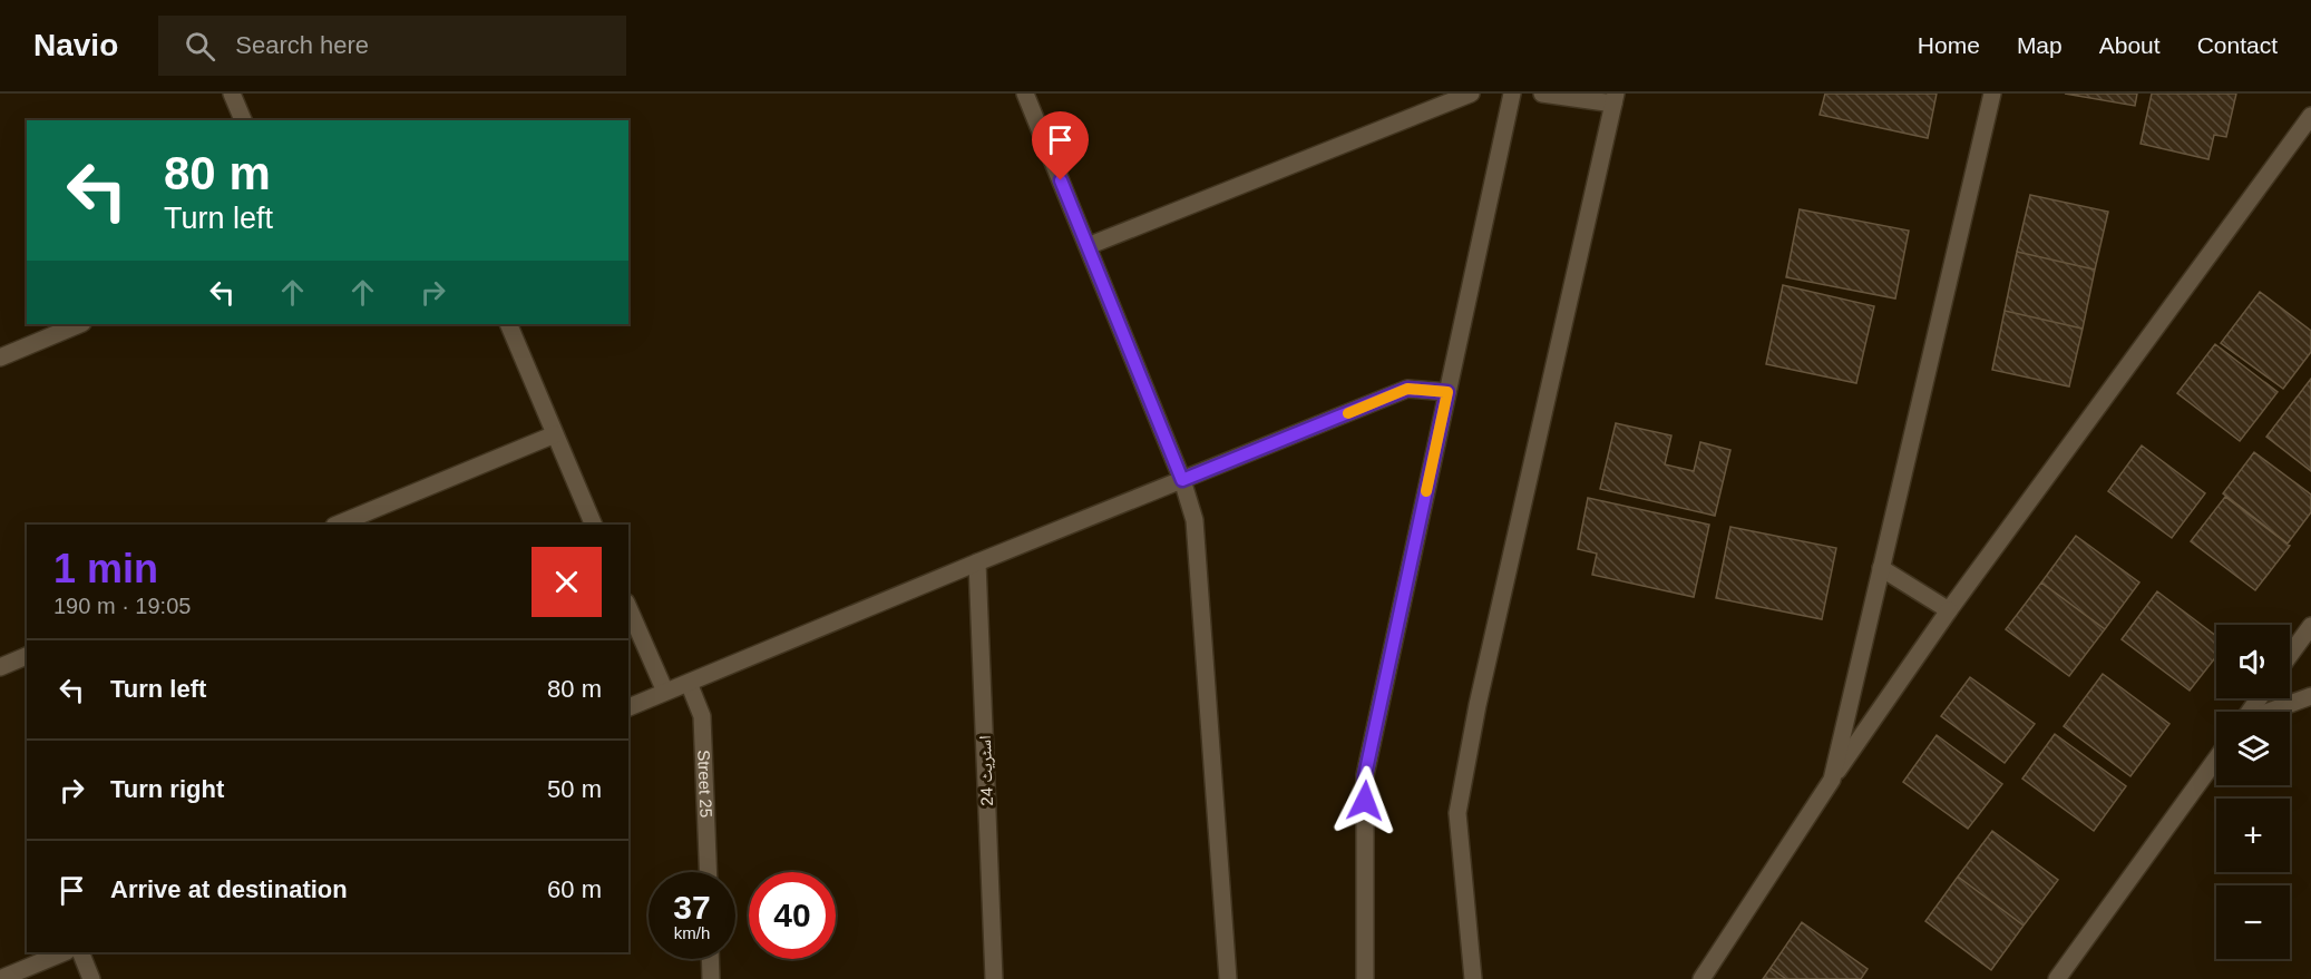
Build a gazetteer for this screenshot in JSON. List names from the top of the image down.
{
  "streets": {
    "street": ["اسٹریٹ 24", "Street 25"]
  },
  "page": {
    "header": "Navio",
    "search": "Search here",
    "nav": [
      "Home",
      "Map",
      "About",
      "Contact"
    ],
    "turn": ["80 m", "Turn left"],
    "heading": ["1 min", "190 m · 19:05"],
    "map_buttons": ["+", "−"],
    "list": [
      {
        "name": "Turn left",
        "value": "80 m"
      },
      {
        "name": "Turn right",
        "value": "50 m"
      },
      {
        "name": "Arrive at destination",
        "value": "60 m"
      }
    ],
    "speed": "37 km/h",
    "limit": "40"
  }
}
